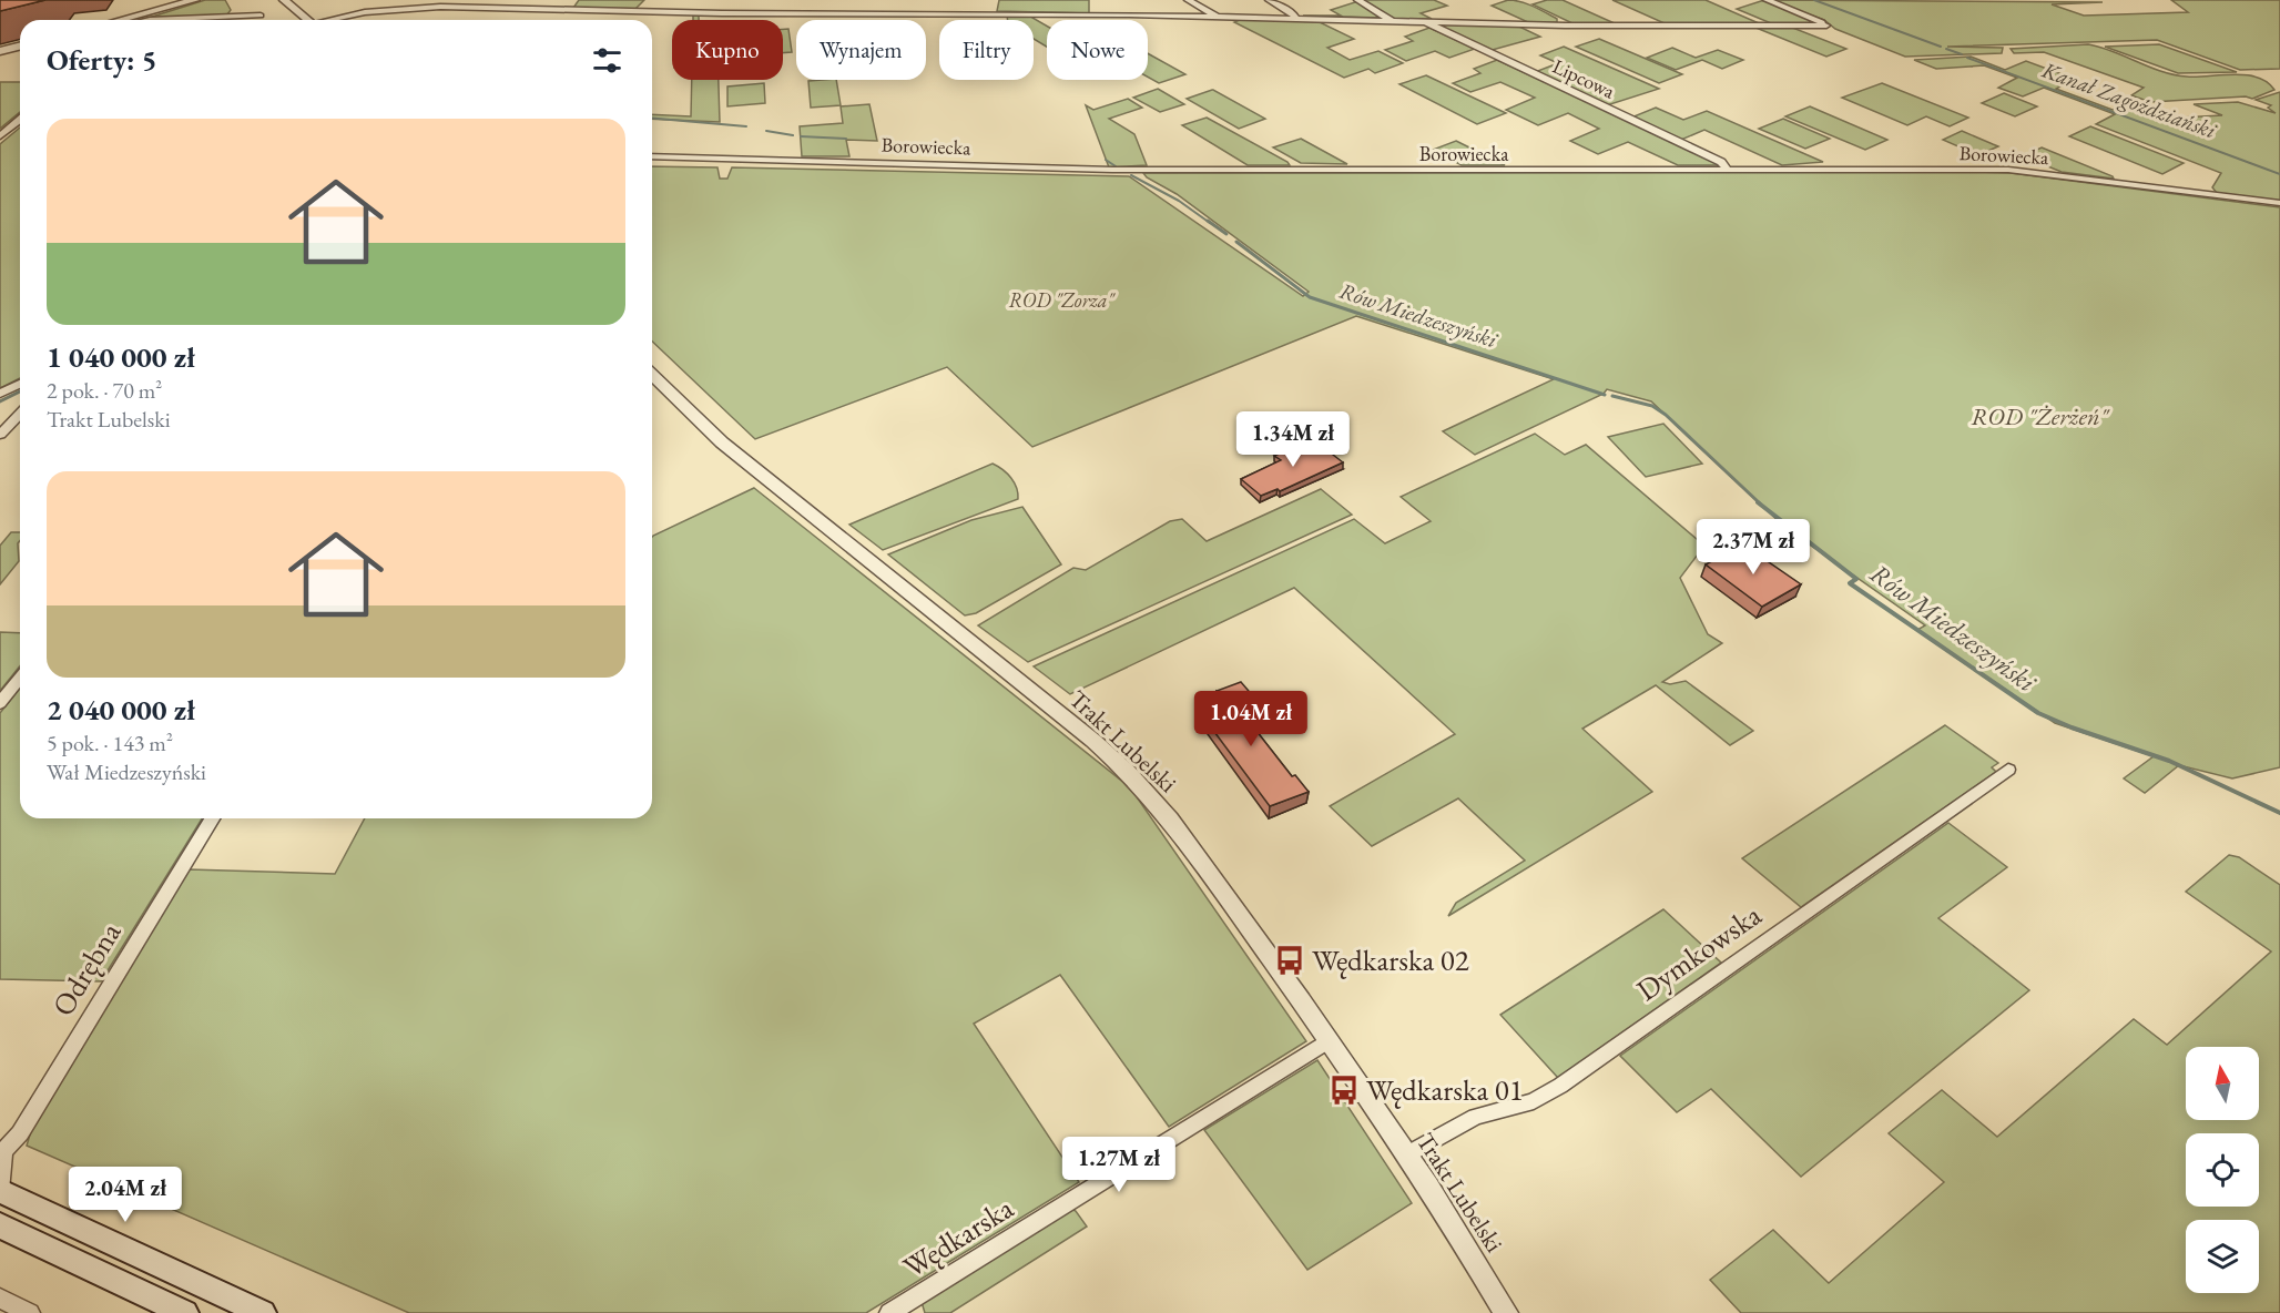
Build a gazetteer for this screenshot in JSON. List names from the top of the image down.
{
  "streets": {
    "street": [
      "Lipcowa",
      "Borowiecka",
      "Trakt Lubelski",
      "Dymkowska",
      "Odrębna",
      "Wędkarska"
    ]
  },
  "crossings": [
    ["Lipcowa", "Borowiecka"],
    ["Trakt Lubelski", "Dymkowska"],
    ["Trakt Lubelski", "Wędkarska"]
  ],
  "water": ["Kanał Zagoździański", "Rów Miedzeszyński"],
  "parks": ["ROD \"Zorza\"", "ROD \"Żerżeń\""],
  "places": {
    "bus stop": ["Wędkarska 02", "Wędkarska 01"]
  },
  "north": "top",
  "page": {
    "chip": [
      "Kupno",
      "Wynajem",
      "Filtry",
      "Nowe"
    ],
    "heading": "Oferty: 5",
    "list": [
      {
        "name": "1 040 000 zł",
        "note": "2 pok. · 70 m² · Trakt Lubelski"
      },
      {
        "name": "2 040 000 zł",
        "note": "5 pok. · 143 m² · Wał Miedzeszyński"
      }
    ],
    "price": [
      "1.34M zł",
      "2.37M zł",
      "1.04M zł",
      "1.27M zł",
      "2.04M zł"
    ]
  }
}
